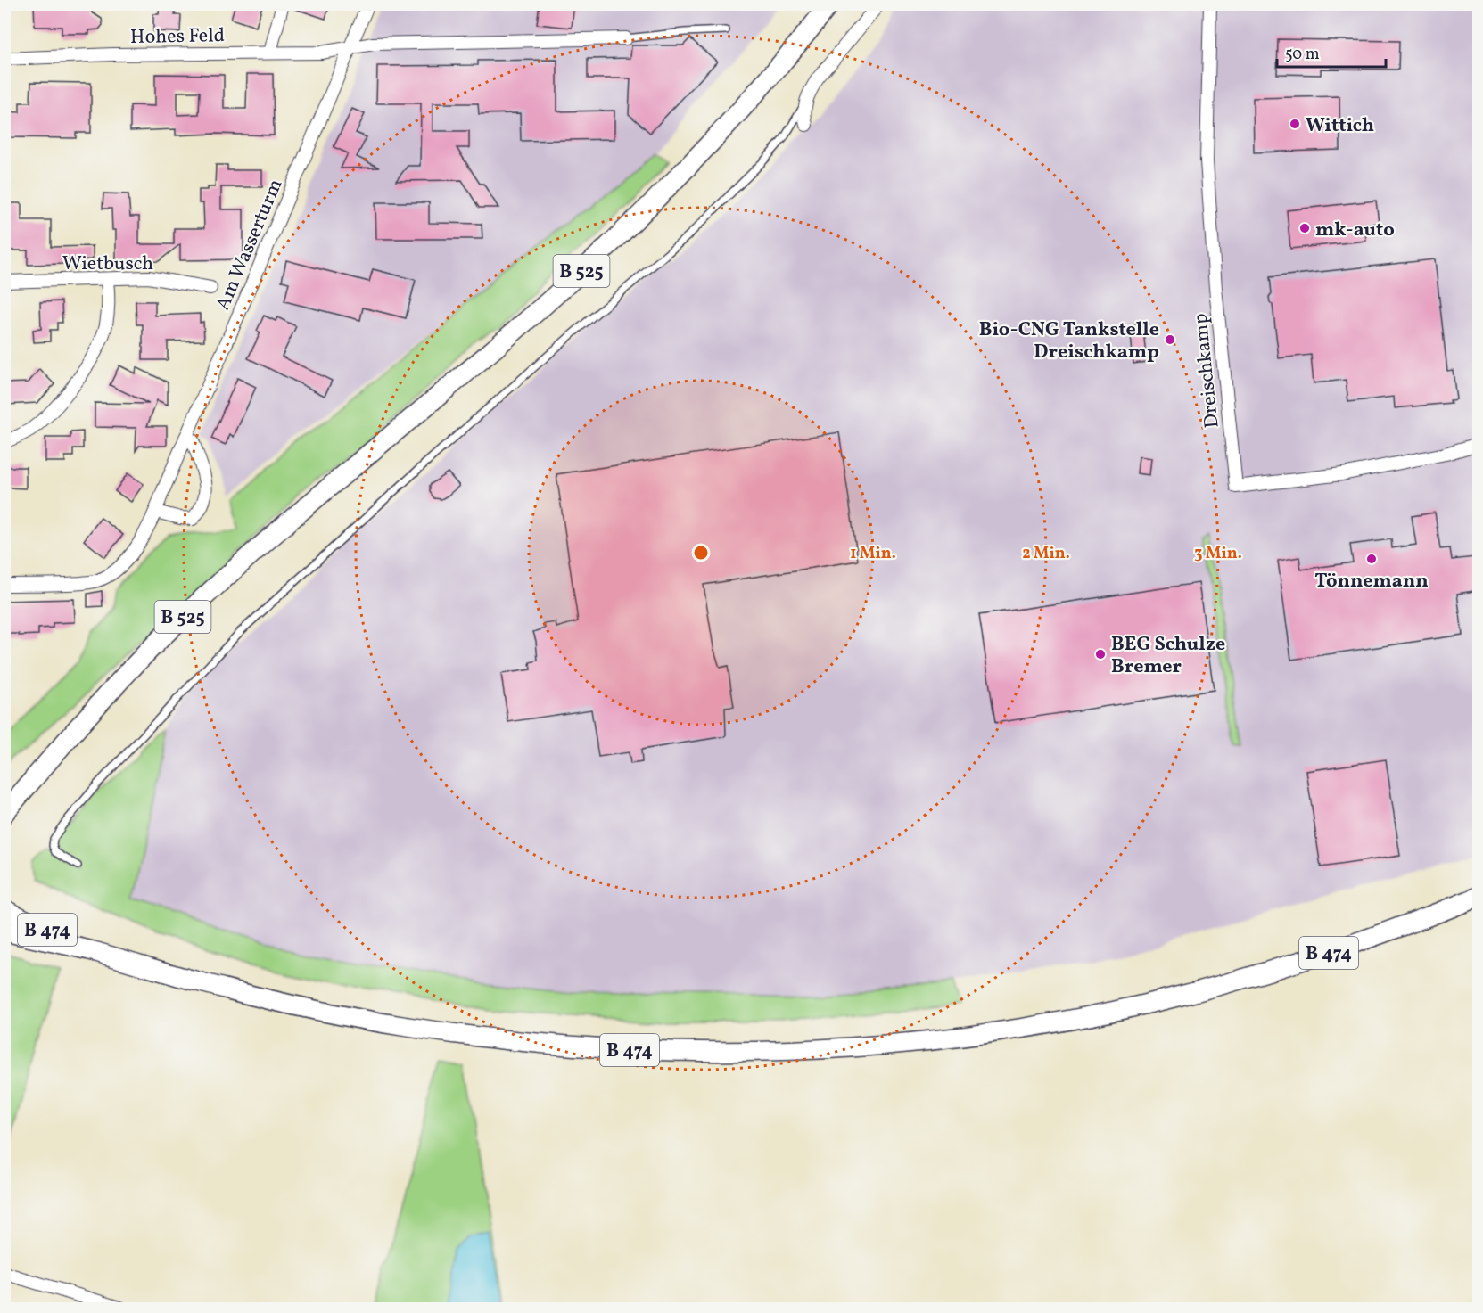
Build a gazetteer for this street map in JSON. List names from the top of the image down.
{
  "streets": {
    "main road": ["B 525", "B 474"],
    "street": [
      "Hohes Feld",
      "Am Wasserturm",
      "Wietbusch",
      "Dreischkamp"
    ]
  },
  "crossings": [
    ["Hohes Feld", "Am Wasserturm"]
  ],
  "places": [
    "Wittich",
    "mk-auto",
    "Bio-CNG Tankstelle Dreischkamp",
    "Tönnemann",
    "BEG Schulze Bremer"
  ],
  "scale_bar": "50 m",
  "rings": ["1 Min.", "2 Min.", "3 Min."]
}
